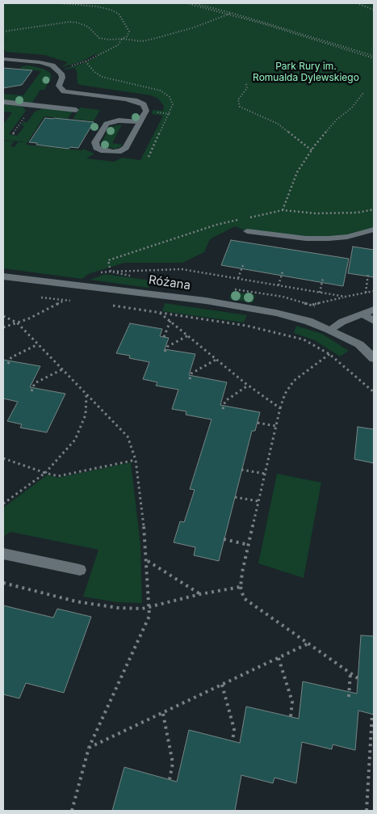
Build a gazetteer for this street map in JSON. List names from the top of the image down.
{
  "streets": {
    "street": ["Różana"]
  },
  "parks": ["Park Rury im. Romualda Dylewskiego"]
}
